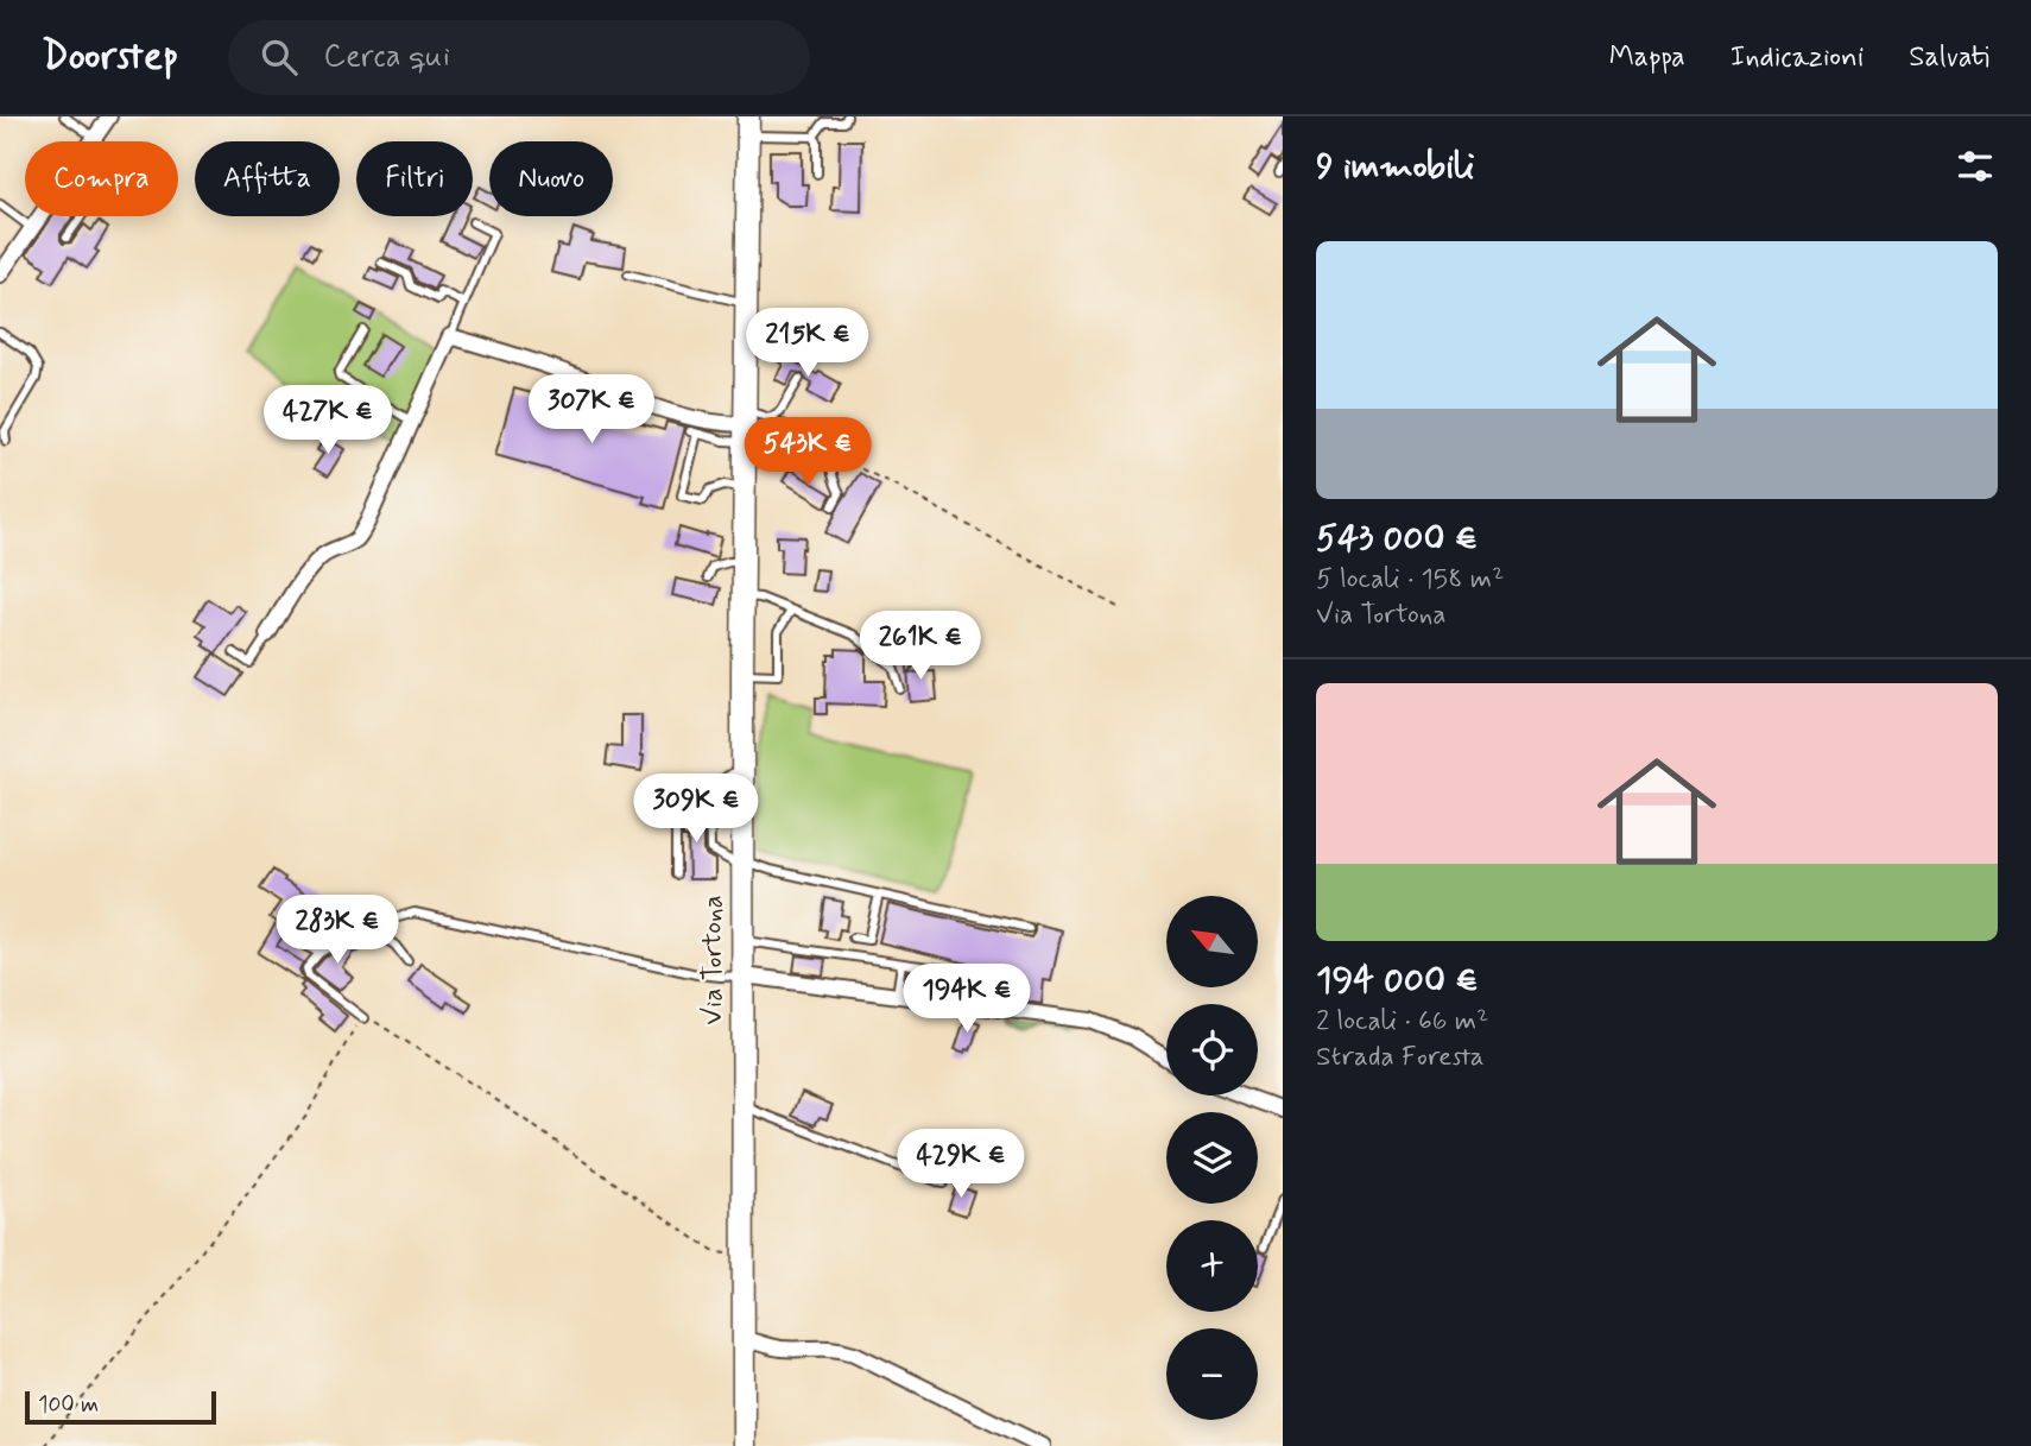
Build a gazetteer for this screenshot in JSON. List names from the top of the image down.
{
  "streets": {
    "main road": ["Via Tortona"]
  },
  "scale_bar": "100 m",
  "north": "top left",
  "page": {
    "header": "Doorstep",
    "search": "Cerca qui",
    "nav": ["Mappa", "Indicazioni", "Salvati"],
    "heading": "9 immobili",
    "chip": [
      "Compra",
      "Affitta",
      "Filtri",
      "Nuovo"
    ],
    "list": [
      {
        "name": "543 000 €",
        "note": "5 locali · 158 m² · Via Tortona"
      },
      {
        "name": "194 000 €",
        "note": "2 locali · 66 m² · Strada Foresta"
      }
    ],
    "price": [
      "215K €",
      "307K €",
      "427K €",
      "543K €",
      "261K €",
      "309K €",
      "283K €",
      "194K €",
      "429K €"
    ],
    "map_buttons": ["+", "−"],
    "scale": "100 m"
  }
}
